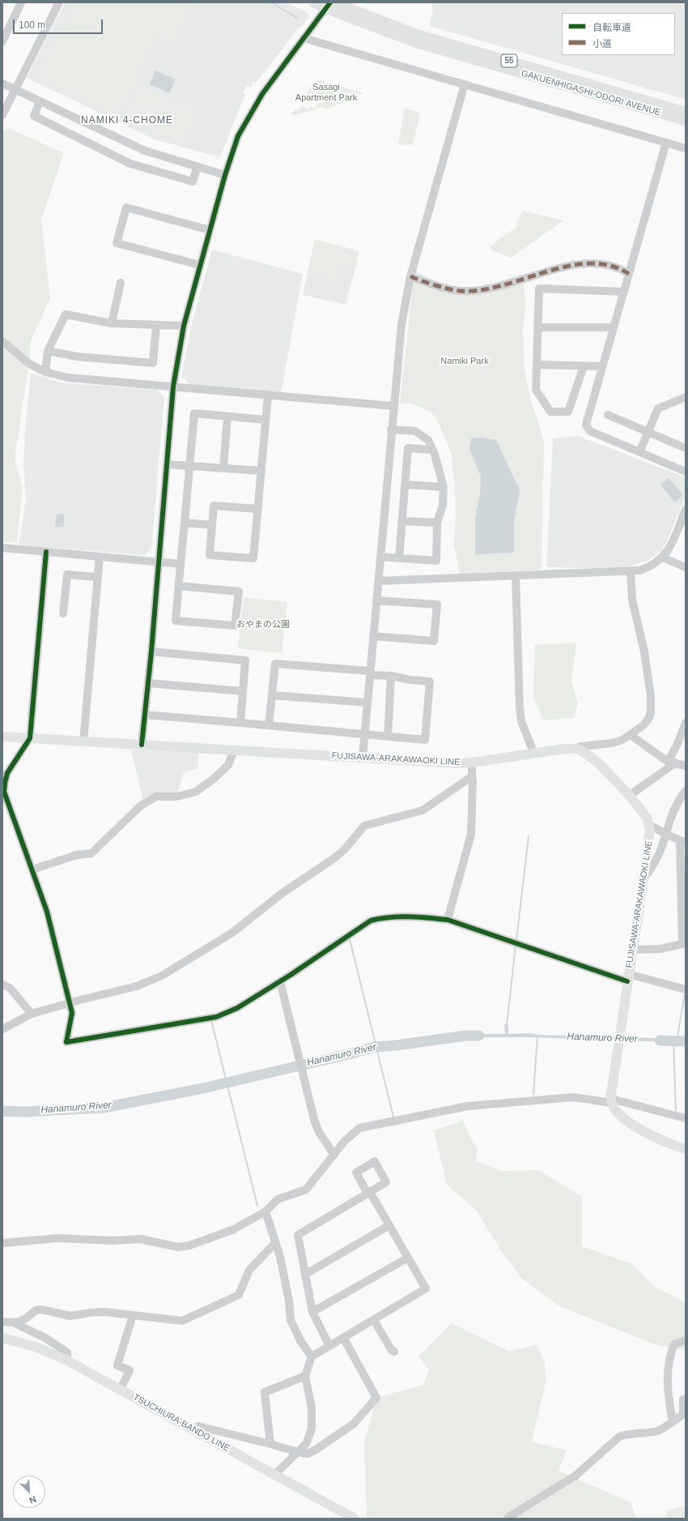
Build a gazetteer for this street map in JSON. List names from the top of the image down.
{
  "streets": {
    "main road": [
      "55",
      "GAKUENHIGASHI-ODORI AVENUE",
      "FUJISAWA-ARAKAWAOKI LINE",
      "TSUCHIURA-BANDO LINE"
    ]
  },
  "districts": ["NAMIKI 4-CHOME"],
  "water": ["Hanamuro River"],
  "parks": ["Sasagi Apartment Park", "Namiki Park", "おやまの公園"],
  "legend": ["自転車道", "小道"],
  "scale_bar": "100 m",
  "north": "bottom right"
}
